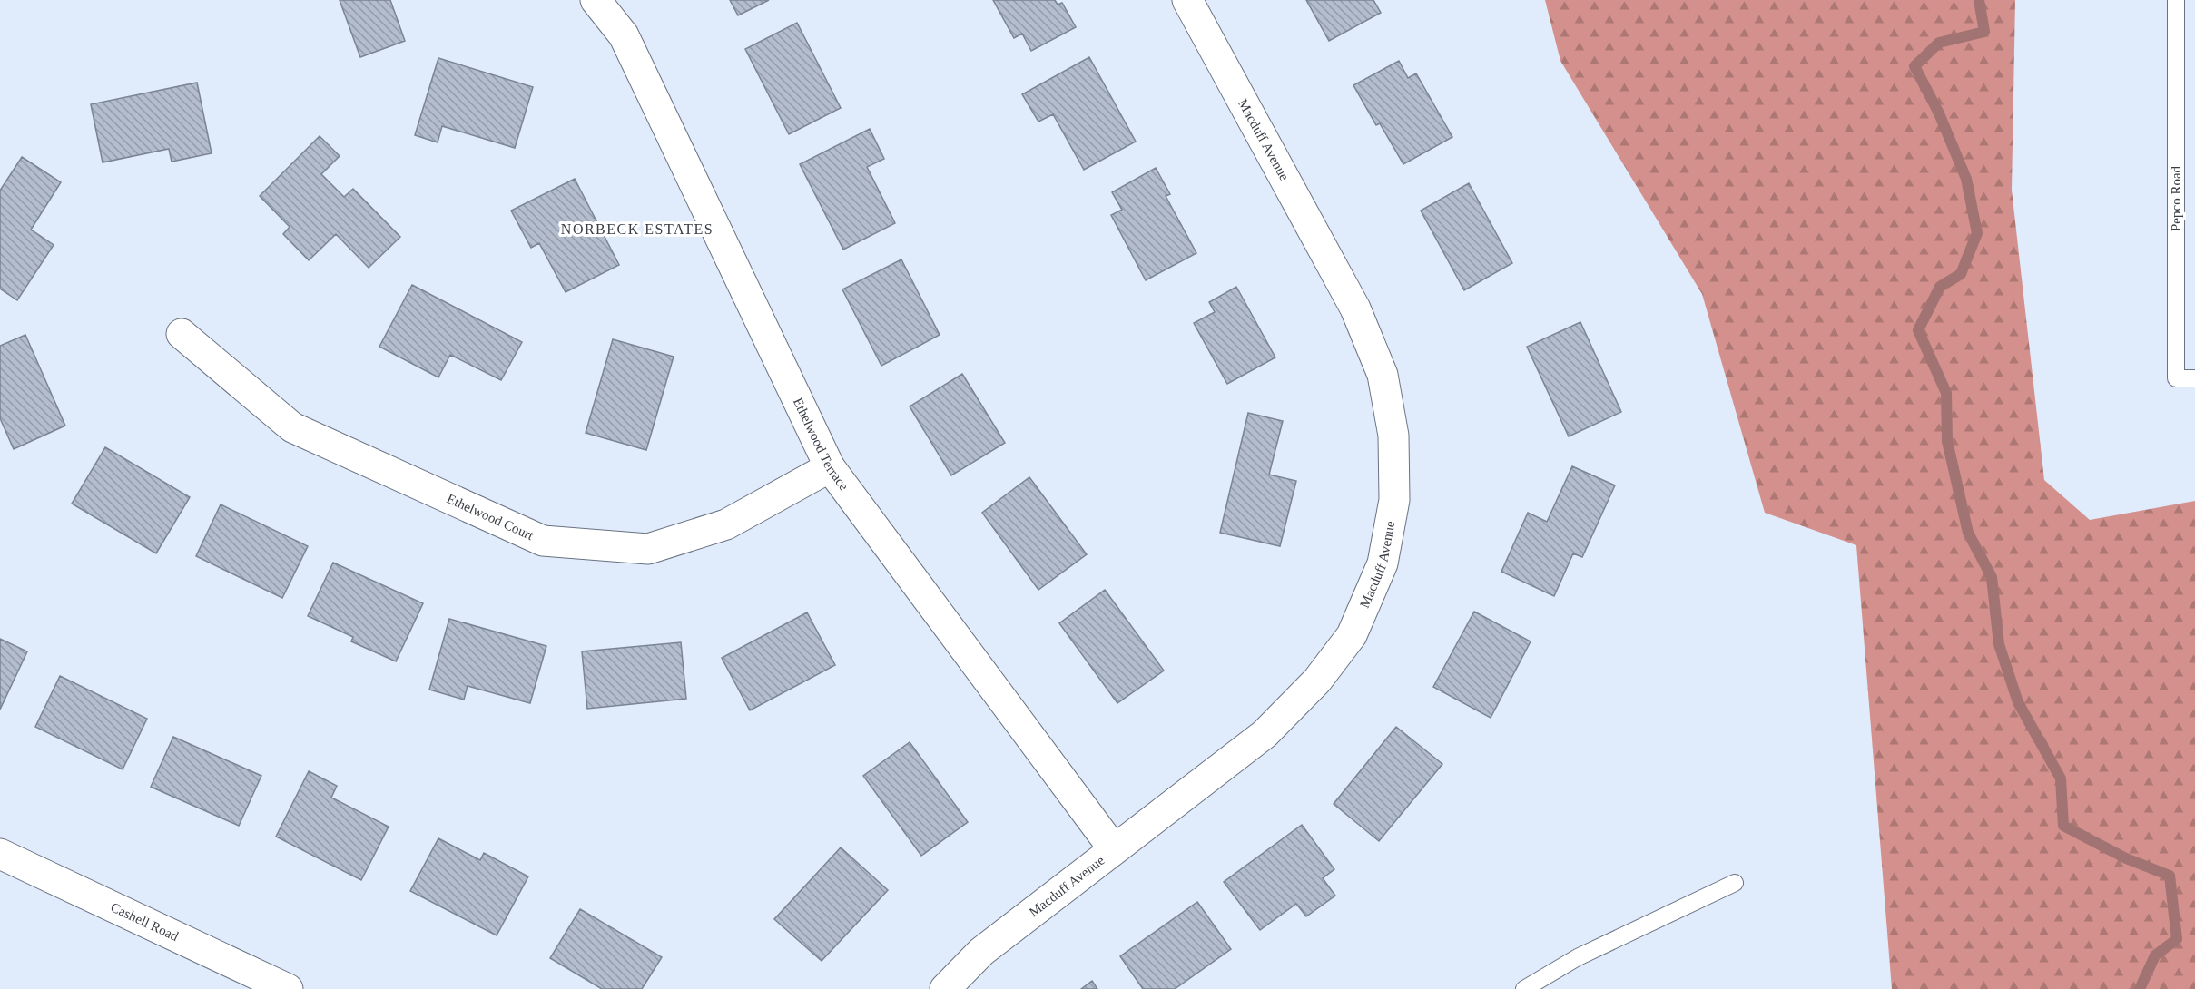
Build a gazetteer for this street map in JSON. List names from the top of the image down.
{
  "streets": {
    "street": [
      "Macduff Avenue",
      "Ethelwood Terrace",
      "Ethelwood Court",
      "Cashell Road"
    ],
    "lane": ["Pepco Road"]
  },
  "crossings": [
    ["Macduff Avenue", "Ethelwood Terrace"],
    ["Ethelwood Terrace", "Ethelwood Court"]
  ],
  "districts": ["NORBECK ESTATES"]
}
